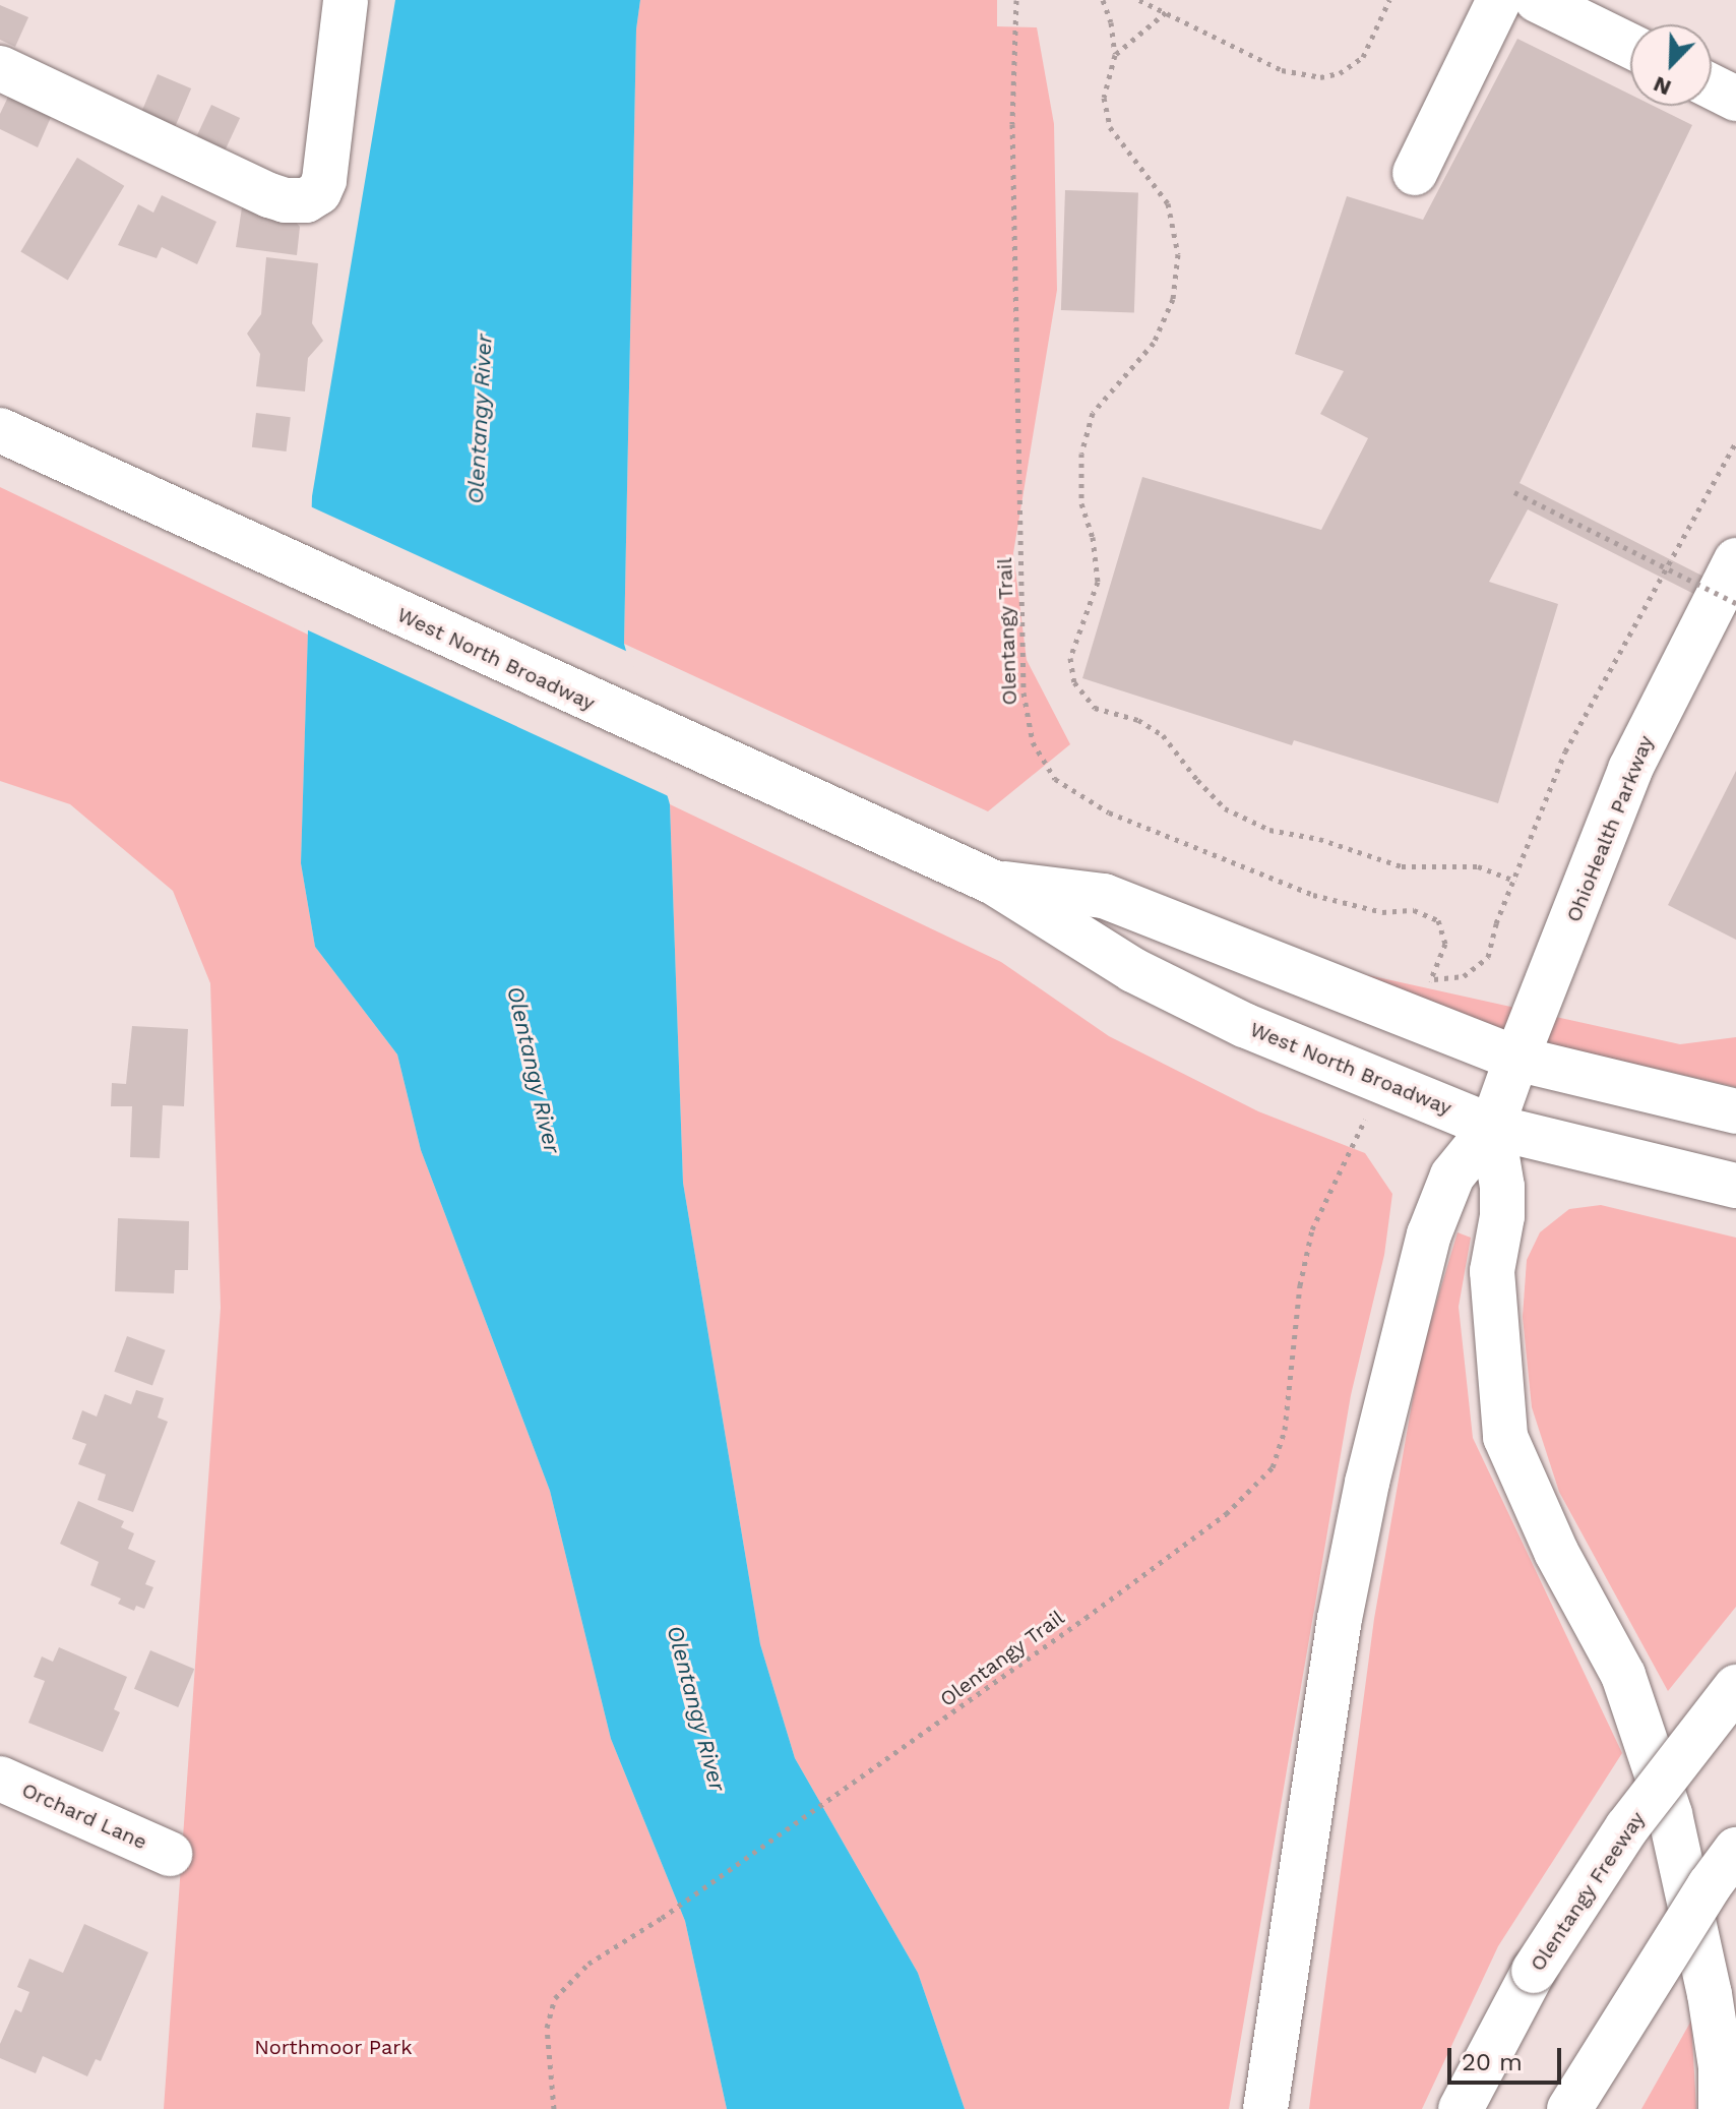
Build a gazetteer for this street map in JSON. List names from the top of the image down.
{
  "streets": {
    "main road": [
      "West North Broadway",
      "OhioHealth Parkway",
      "Orchard Lane",
      "Olentangy Freeway"
    ],
    "path": ["Olentangy Trail"]
  },
  "crossings": [
    ["West North Broadway", "OhioHealth Parkway"]
  ],
  "water": ["Olentangy River"],
  "parks": ["Northmoor Park"],
  "scale_bar": "20 m",
  "north": "bottom left"
}
